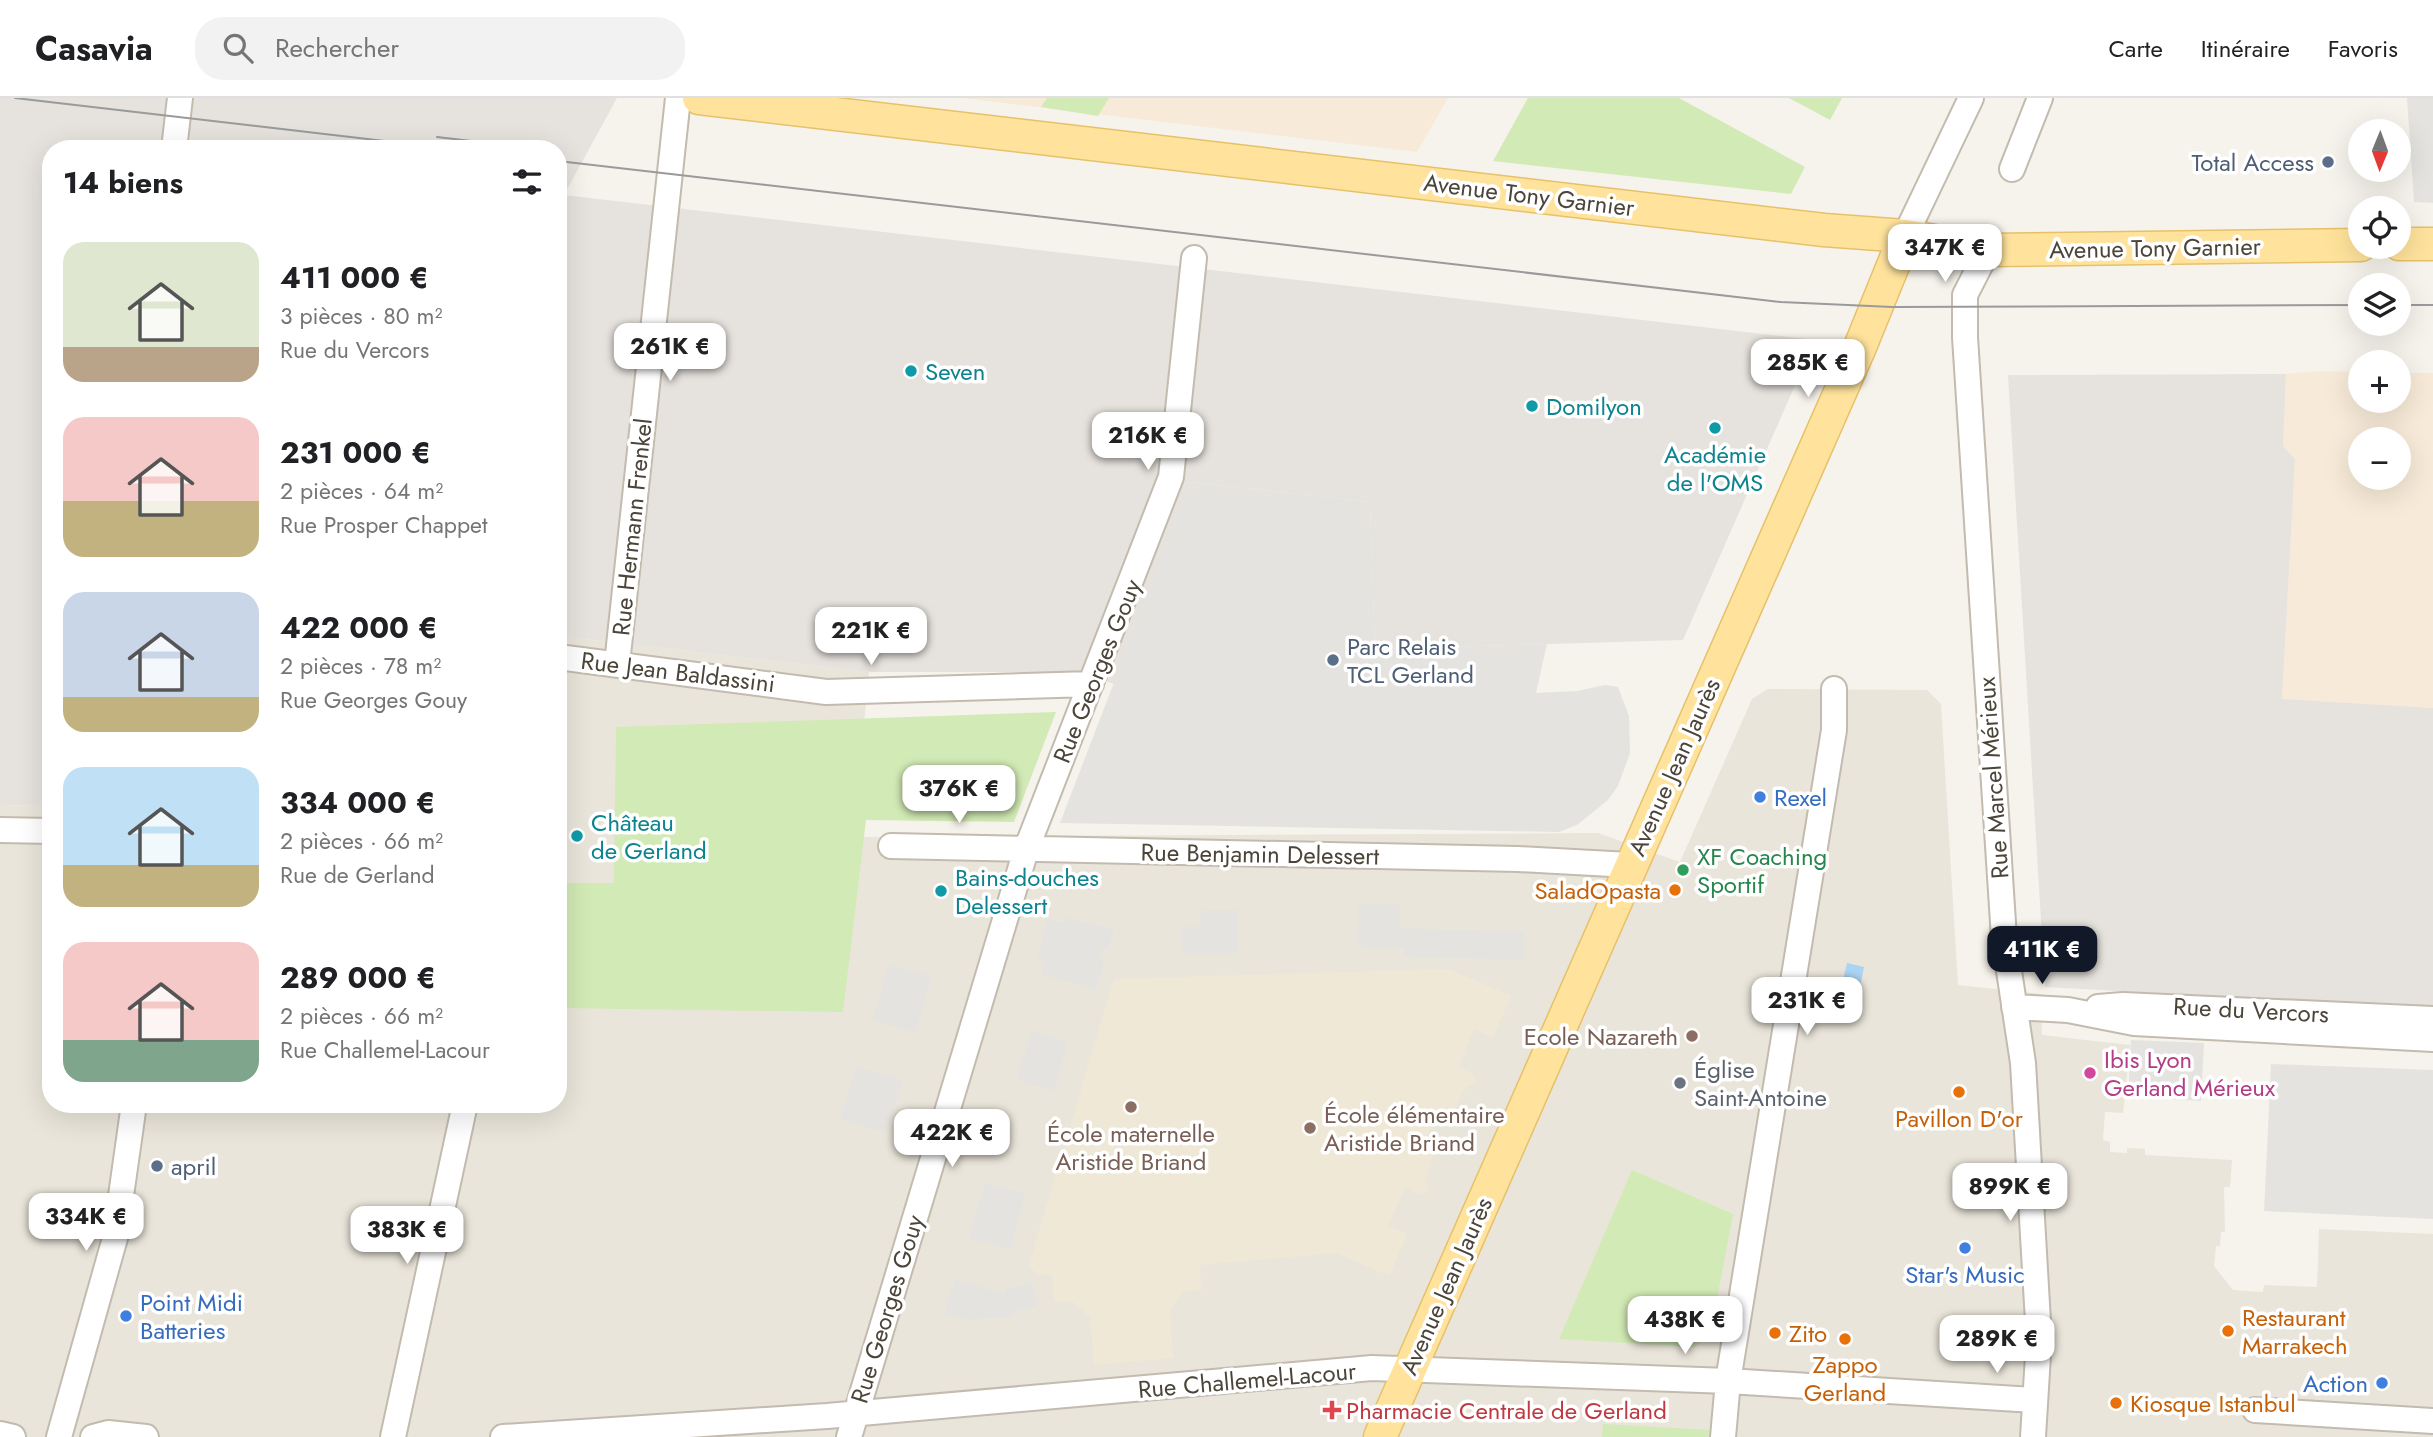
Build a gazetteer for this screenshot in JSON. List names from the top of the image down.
{
  "streets": {
    "main road": ["Avenue Tony Garnier", "Avenue Jean Jaurès"],
    "street": [
      "Rue Hermann Frenkel",
      "Rue Georges Gouy",
      "Rue Jean Baldassini",
      "Rue Marcel Mérieux",
      "Rue Benjamin Delessert",
      "Rue du Vercors",
      "Rue Challemel-Lacour"
    ]
  },
  "crossings": [
    ["Avenue Tony Garnier", "Avenue Jean Jaurès"],
    ["Avenue Tony Garnier", "Rue Marcel Mérieux"],
    ["Rue Hermann Frenkel", "Rue Jean Baldassini"],
    ["Rue Georges Gouy", "Rue Jean Baldassini"],
    ["Rue Georges Gouy", "Rue Benjamin Delessert"],
    ["Rue Georges Gouy", "Rue Challemel-Lacour"],
    ["Avenue Jean Jaurès", "Rue Benjamin Delessert"],
    ["Avenue Jean Jaurès", "Rue Challemel-Lacour"],
    ["Rue Marcel Mérieux", "Rue du Vercors"],
    ["Rue Marcel Mérieux", "Rue Challemel-Lacour"]
  ],
  "places": {
    "other": [
      "Total Access",
      "Seven",
      "Domilyon",
      "Académie de l'OMS",
      "Parc Relais TCL Gerland",
      "Rexel",
      "Château de Gerland",
      "XF Coaching Sportif",
      "SaladOpasta",
      "Bains-douches Delessert",
      "Ecole Nazareth",
      "Ibis Lyon Gerland Mérieux",
      "Église Saint-Antoine",
      "Pavillon D'or",
      "École maternelle Aristide Briand",
      "École élémentaire Aristide Briand",
      "april",
      "Star's Music",
      "Point Midi Batteries",
      "Restaurant Marrakech",
      "Zito",
      "Zappo Gerland",
      "Action",
      "Kiosque Istanbul"
    ],
    "health": ["Pharmacie Centrale de Gerland"]
  },
  "north": "bottom",
  "page": {
    "header": "Casavia",
    "search": "Rechercher",
    "nav": ["Carte", "Itinéraire", "Favoris"],
    "map_buttons": ["+", "−"],
    "heading": "14 biens",
    "price": [
      "347K €",
      "261K €",
      "285K €",
      "216K €",
      "221K €",
      "376K €",
      "411K €",
      "231K €",
      "422K €",
      "899K €",
      "334K €",
      "383K €",
      "438K €",
      "289K €"
    ],
    "list": [
      {
        "name": "411 000 €",
        "note": "3 pièces · 80 m² · Rue du Vercors"
      },
      {
        "name": "231 000 €",
        "note": "2 pièces · 64 m² · Rue Prosper Chappet"
      },
      {
        "name": "422 000 €",
        "note": "2 pièces · 78 m² · Rue Georges Gouy"
      },
      {
        "name": "334 000 €",
        "note": "2 pièces · 66 m² · Rue de Gerland"
      },
      {
        "name": "289 000 €",
        "note": "2 pièces · 66 m² · Rue Challemel-Lacour"
      }
    ]
  }
}
